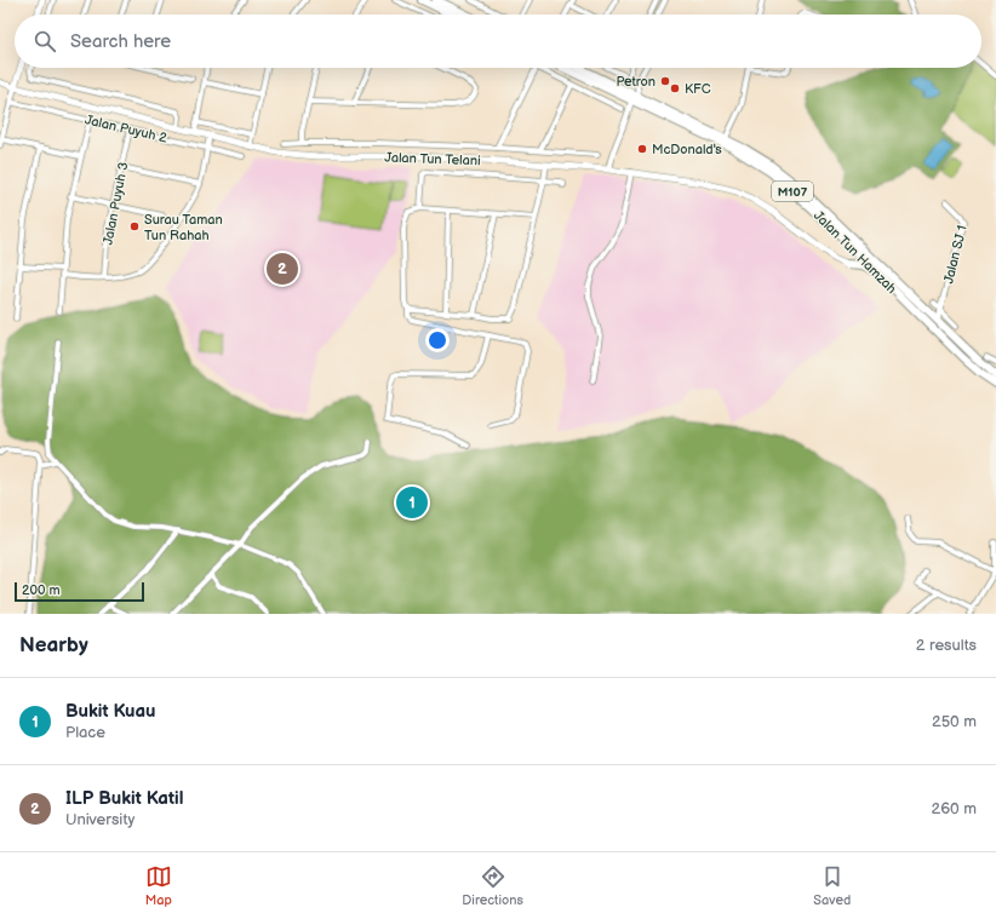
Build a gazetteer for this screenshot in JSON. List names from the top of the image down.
{
  "streets": {
    "main road": ["M107", "Jalan Tun Hamzah"],
    "street": [
      "Jalan Puyuh 2",
      "Jalan Tun Telani",
      "Jalan Puyuh 3",
      "Jalan SJ 1"
    ]
  },
  "crossings": [
    ["Jalan Puyuh 2", "Jalan Puyuh 3"],
    ["Jalan Tun Hamzah", "Jalan SJ 1"]
  ],
  "places": [
    "Petron",
    "KFC",
    "McDonald's",
    "Surau Taman Tun Rahah"
  ],
  "scale_bar": "200 m",
  "page": {
    "search": "Search here",
    "pins": ["2", "1"],
    "scale": "200 m",
    "heading": ["Nearby", "2 results"],
    "list": [
      {
        "mark": "1",
        "name": "Bukit Kuau",
        "note": "Place",
        "value": "250 m"
      },
      {
        "mark": "2",
        "name": "ILP Bukit Katil",
        "note": "University",
        "value": "260 m"
      }
    ],
    "nav": ["Map", "Directions", "Saved"]
  }
}
